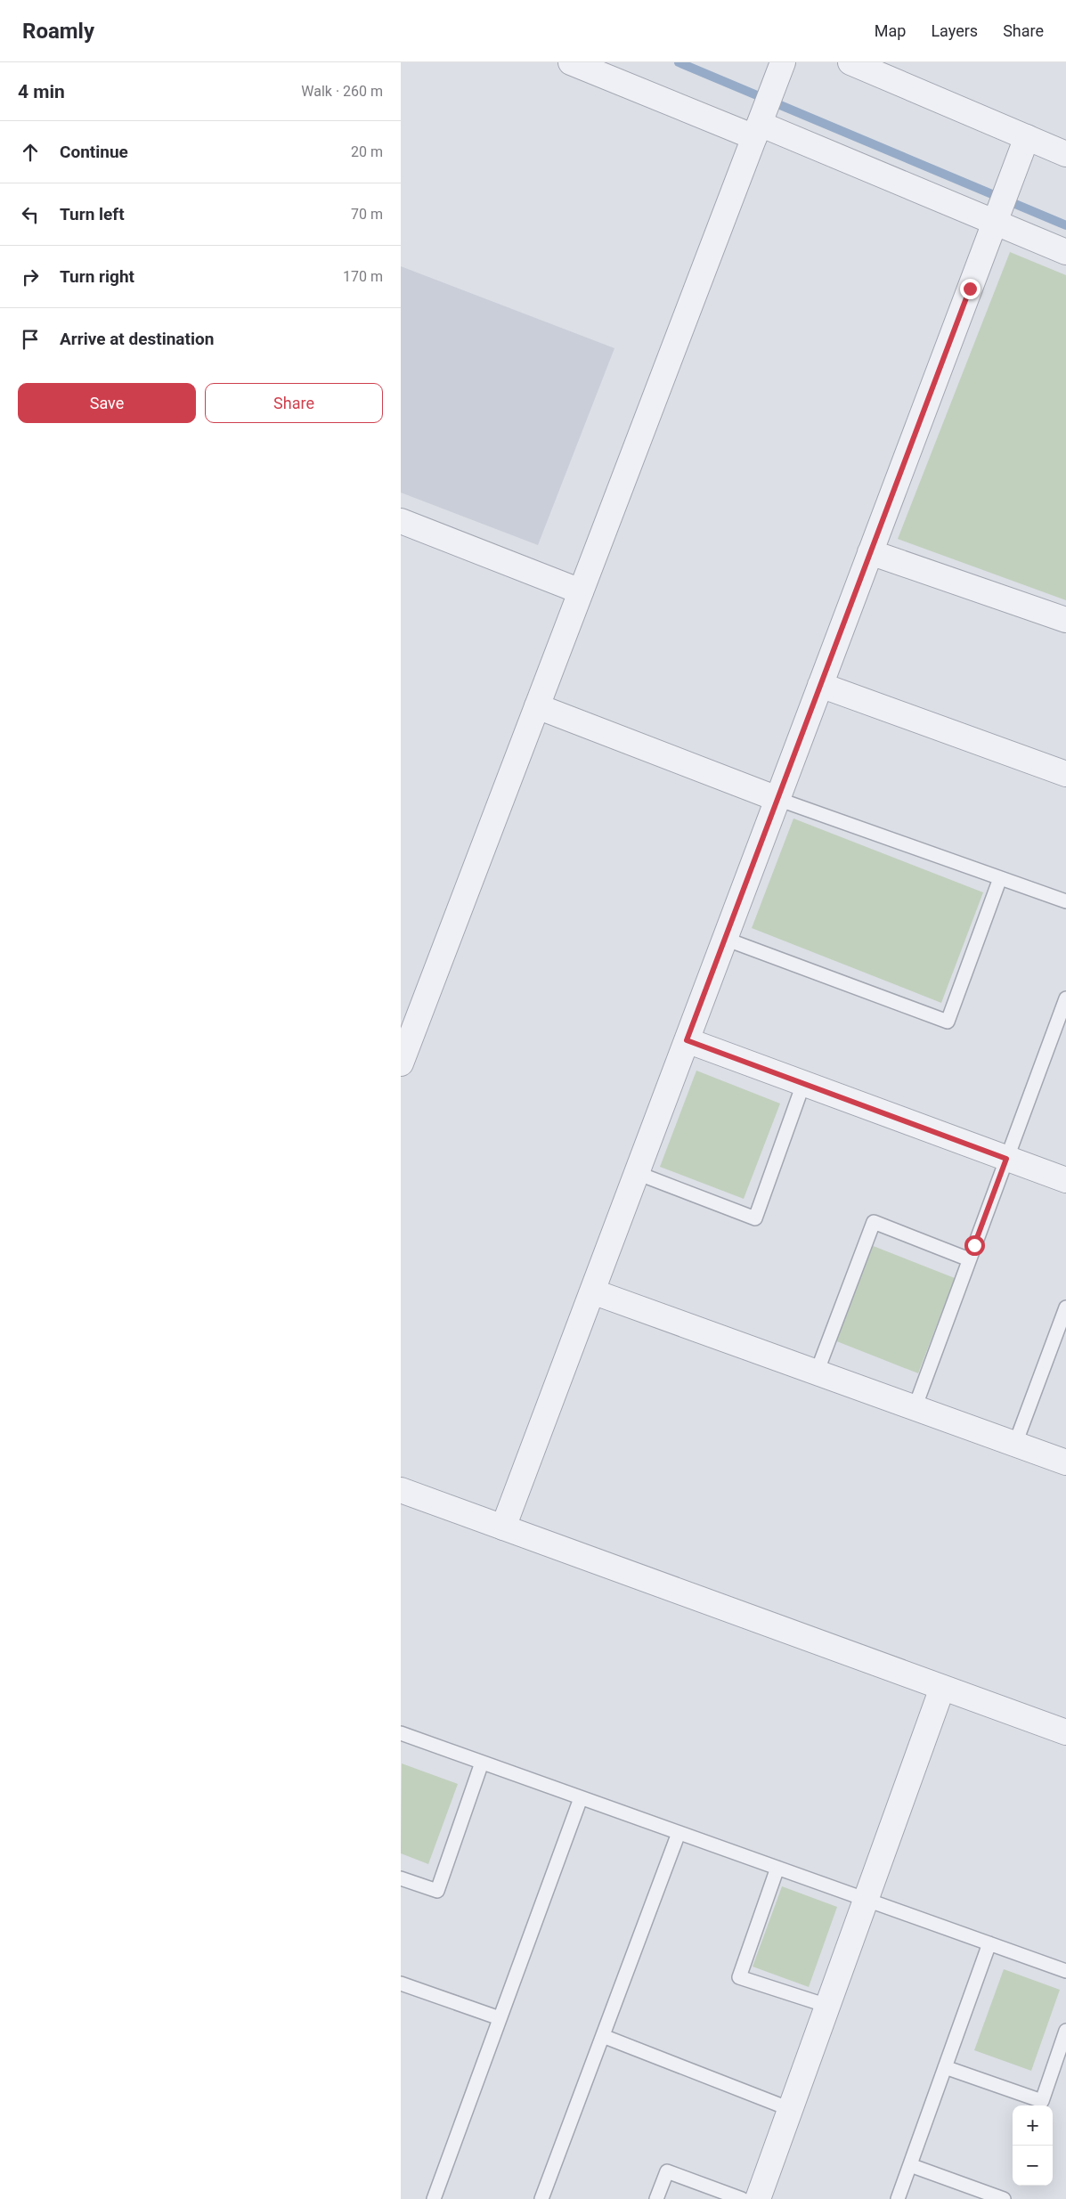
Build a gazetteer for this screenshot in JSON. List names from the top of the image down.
{
  "page": {
    "header": "Roamly",
    "nav": ["Map", "Layers", "Share"],
    "heading": ["4 min", "Walk · 260 m"],
    "list": [
      ["Continue", "20 m"],
      ["Turn left", "70 m"],
      ["Turn right", "170 m"],
      "Arrive at destination"
    ],
    "buttons": ["Save", "Share"],
    "map_buttons": ["+", "−"]
  }
}
